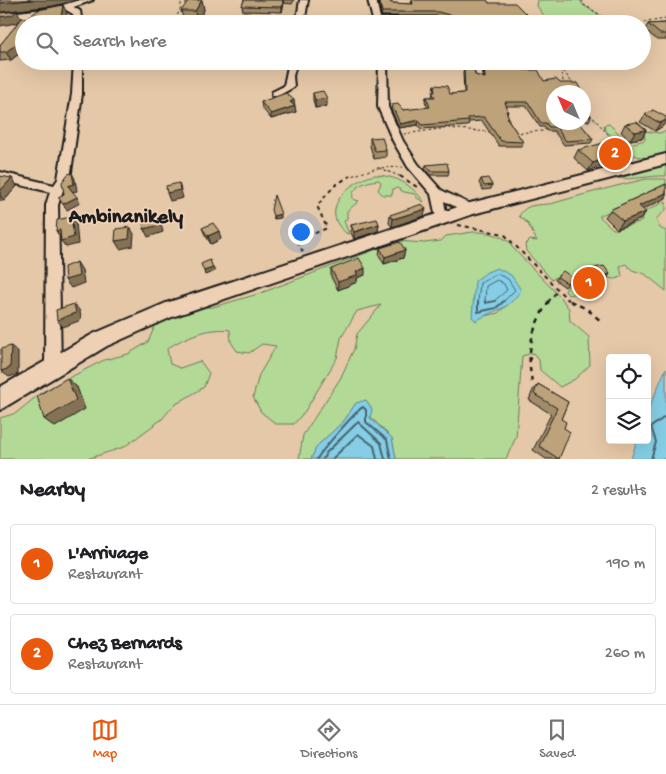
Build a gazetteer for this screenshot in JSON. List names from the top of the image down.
{
  "districts": ["Ambinanikely"],
  "north": "top left",
  "page": {
    "search": "Search here",
    "pins": ["2", "1"],
    "heading": ["Nearby", "2 results"],
    "list": [
      {
        "mark": "1",
        "name": "L'Arrivage",
        "note": "Restaurant",
        "value": "190 m"
      },
      {
        "mark": "2",
        "name": "Chez Bernards",
        "note": "Restaurant",
        "value": "260 m"
      }
    ],
    "nav": ["Map", "Directions", "Saved"]
  }
}
